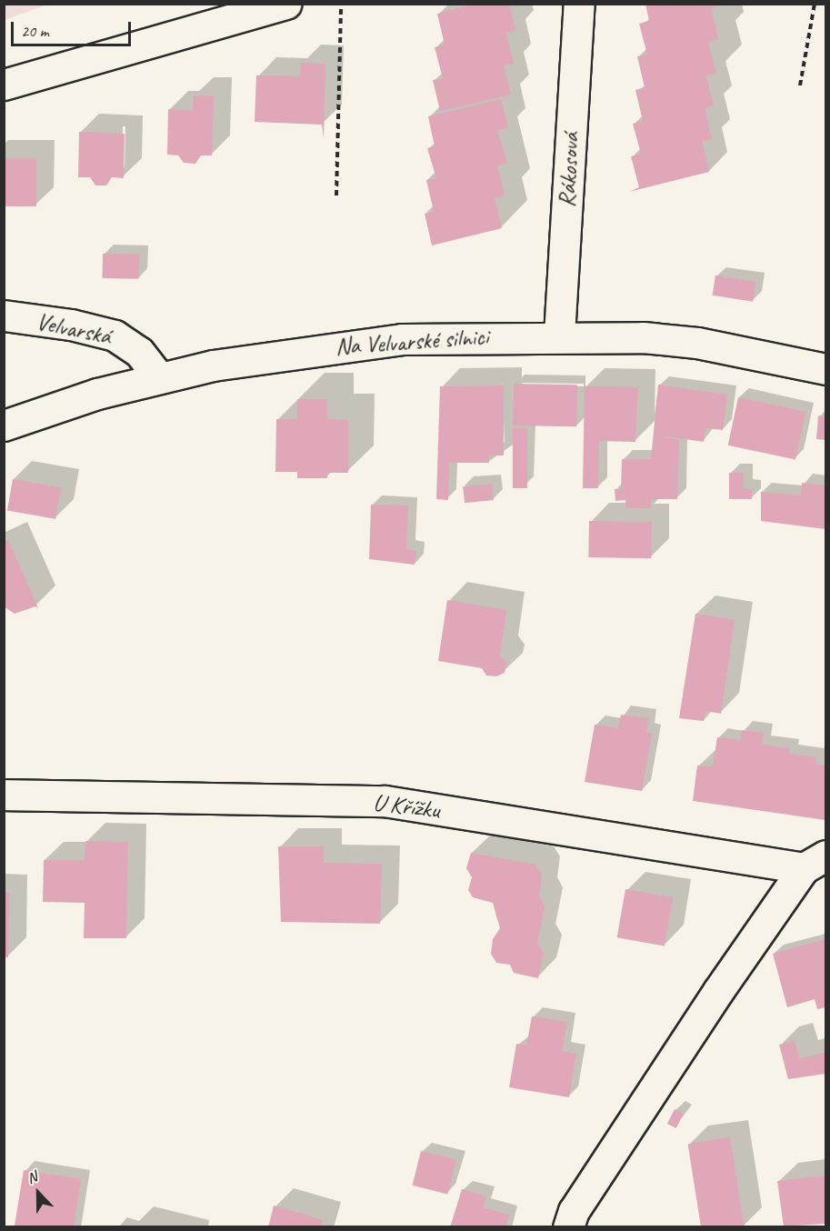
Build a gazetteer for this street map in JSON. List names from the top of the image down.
{
  "streets": {
    "street": [
      "Rákosová",
      "Velvarská",
      "Na Velvarské silnici",
      "U Křížku"
    ]
  },
  "crossings": [
    ["Rákosová", "Na Velvarské silnici"],
    ["Velvarská", "Na Velvarské silnici"]
  ],
  "scale_bar": "20 m",
  "north": "top"
}
